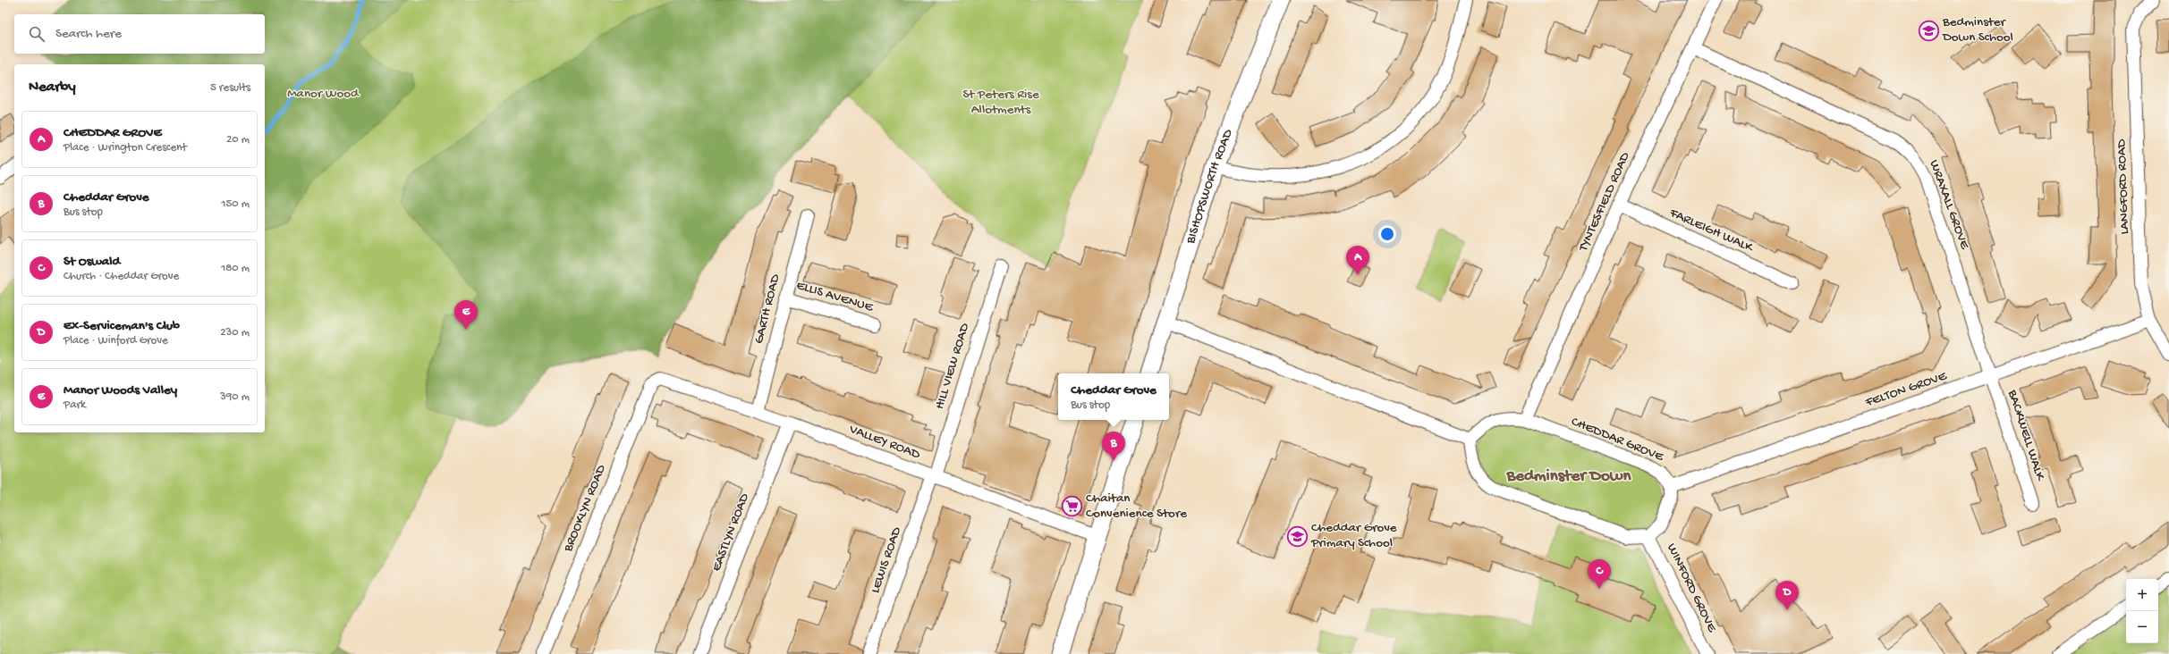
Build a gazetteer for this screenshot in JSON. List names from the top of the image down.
{
  "streets": {
    "street": [
      "BISHOPSWORTH ROAD",
      "LANGFORD ROAD",
      "TYNTESFIELD ROAD",
      "WRAXALL GROVE",
      "FARLEIGH WALK",
      "ELLIS AVENUE",
      "GARTH ROAD",
      "HILL VIEW ROAD",
      "FELTON GROVE",
      "BACKWELL WALK",
      "CHEDDAR GROVE",
      "VALLEY ROAD",
      "BROOKLYN ROAD",
      "EASTLYN ROAD",
      "LEWIS ROAD",
      "WINFORD GROVE"
    ]
  },
  "crossings": [
    ["LANGFORD ROAD", "FELTON GROVE"],
    ["TYNTESFIELD ROAD", "WRAXALL GROVE"],
    ["TYNTESFIELD ROAD", "FARLEIGH WALK"],
    ["TYNTESFIELD ROAD", "CHEDDAR GROVE"],
    ["WRAXALL GROVE", "FELTON GROVE"],
    ["WRAXALL GROVE", "BACKWELL WALK"],
    ["ELLIS AVENUE", "GARTH ROAD"],
    ["GARTH ROAD", "VALLEY ROAD"],
    ["HILL VIEW ROAD", "VALLEY ROAD"],
    ["HILL VIEW ROAD", "LEWIS ROAD"],
    ["FELTON GROVE", "BACKWELL WALK"],
    ["FELTON GROVE", "CHEDDAR GROVE"],
    ["VALLEY ROAD", "BROOKLYN ROAD"],
    ["VALLEY ROAD", "EASTLYN ROAD"],
    ["VALLEY ROAD", "LEWIS ROAD"]
  ],
  "districts": ["Bedminster Down"],
  "parks": ["Manor Wood", "St Peters Rise Allotments"],
  "places": {
    "school or university": ["Bedminster Down School", "Cheddar Grove Primary School"],
    "supermarket": ["Chaitan Convenience Store"]
  },
  "page": {
    "search": "Search here",
    "heading": ["Nearby", "5 results"],
    "list": [
      {
        "mark": "A",
        "name": "CHEDDAR GROVE",
        "note": "Place · Wrington Crescent",
        "value": "20 m"
      },
      {
        "mark": "B",
        "name": "Cheddar Grove",
        "note": "Bus stop",
        "value": "150 m"
      },
      {
        "mark": "C",
        "name": "St Oswald",
        "note": "Church · Cheddar Grove",
        "value": "180 m"
      },
      {
        "mark": "D",
        "name": "Ex-Serviceman's Club",
        "note": "Place · Winford Grove",
        "value": "230 m"
      },
      {
        "mark": "E",
        "name": "Manor Woods Valley",
        "note": "Park",
        "value": "390 m"
      }
    ],
    "pins": [
      "A",
      "E",
      "B",
      "C",
      "D"
    ],
    "popup": ["Cheddar Grove", "Bus stop"],
    "map_buttons": ["+", "−"]
  }
}
